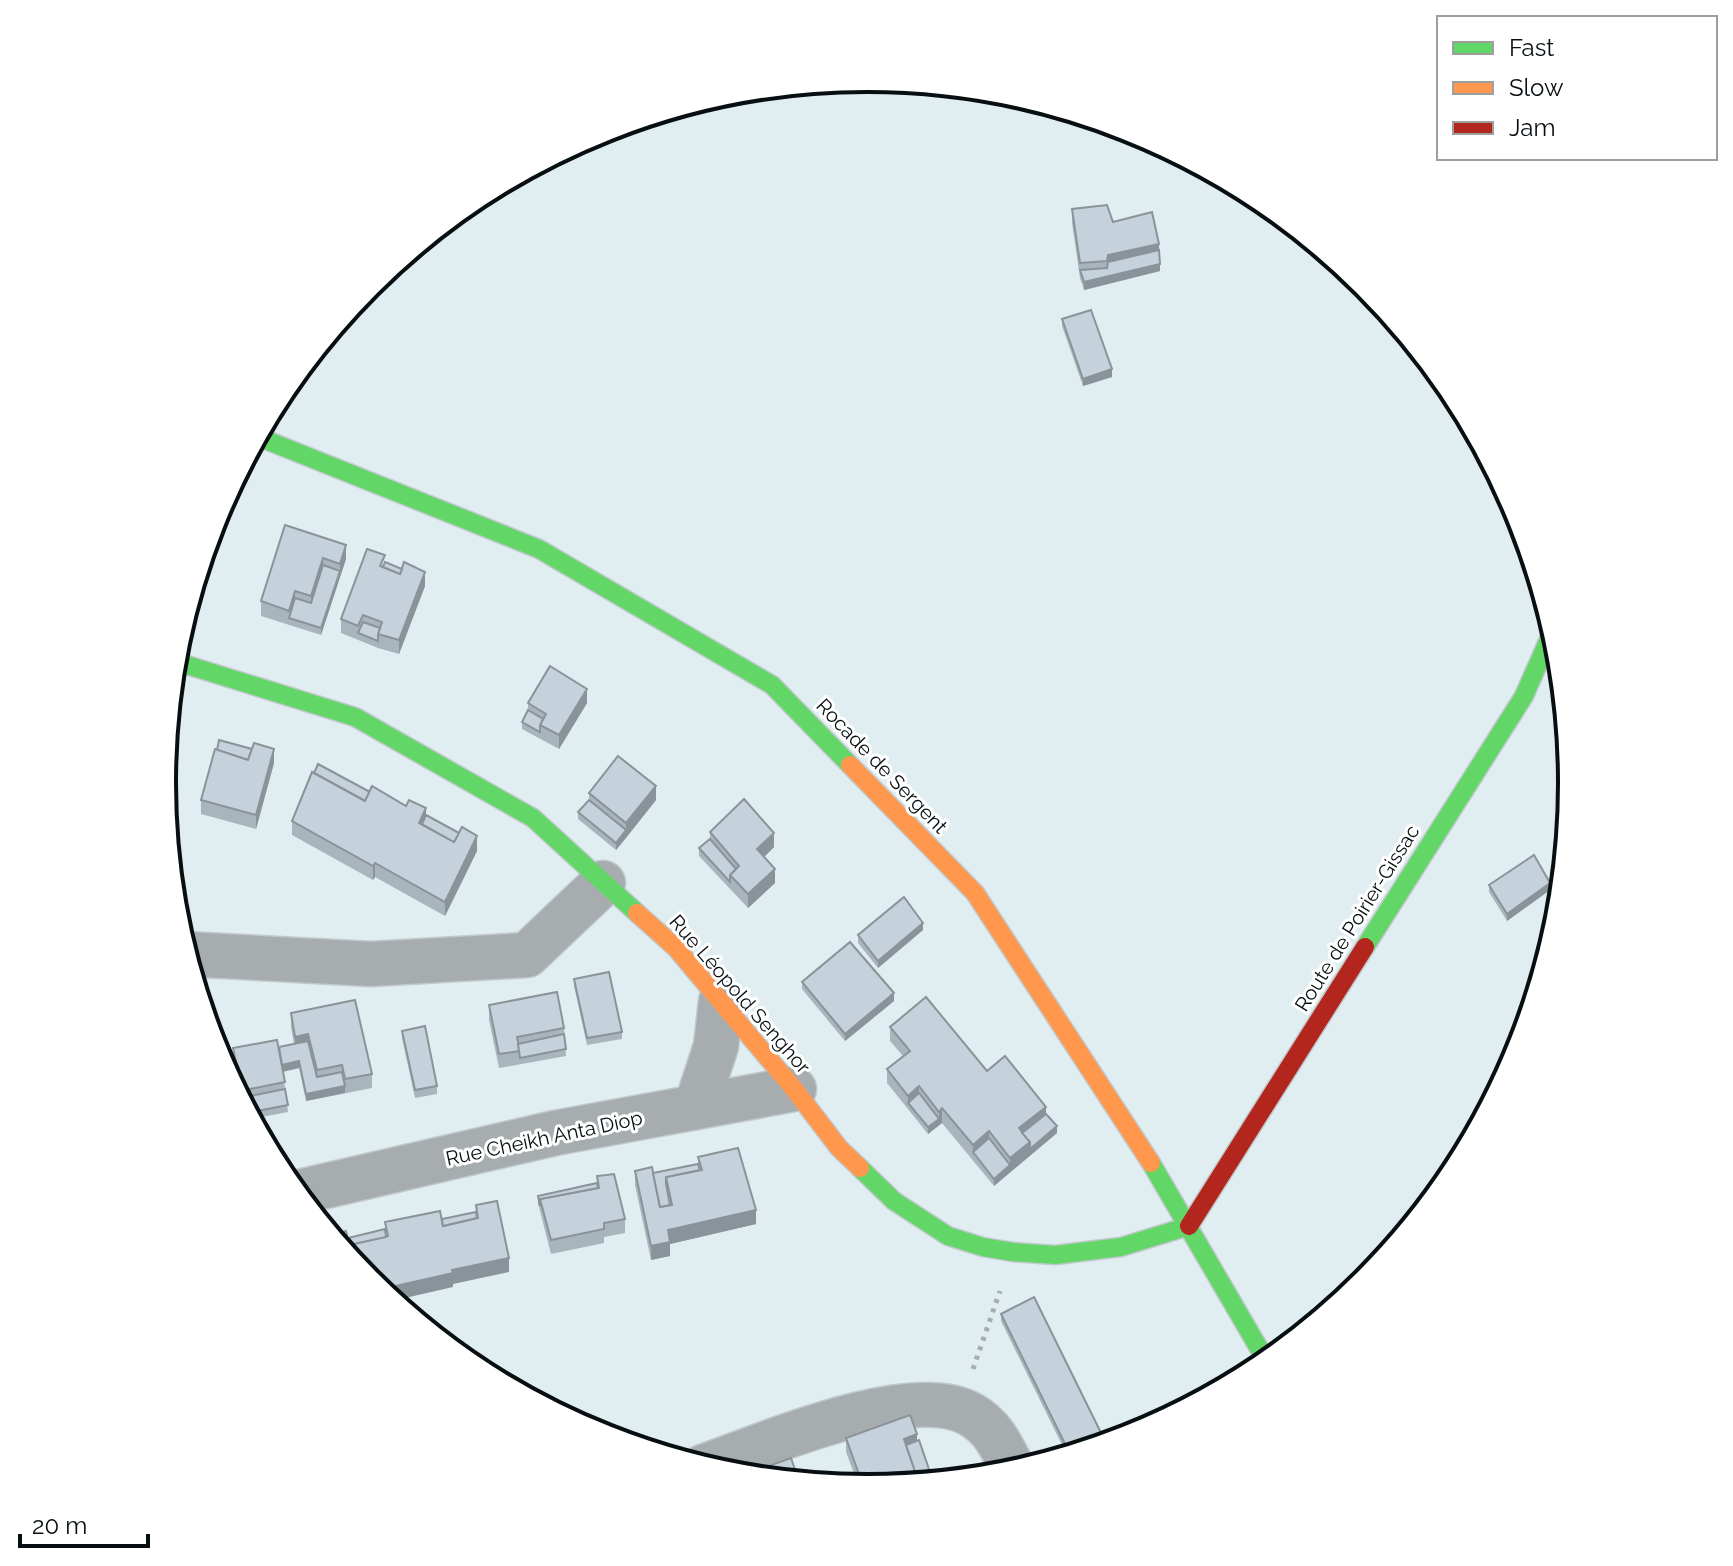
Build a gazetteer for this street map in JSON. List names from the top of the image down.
{
  "streets": {
    "main road": ["Rocade de Sergent", "Route de Poirier-Gissac", "Rue Léopold Senghor"],
    "street": ["Rue Cheikh Anta Diop"]
  },
  "crossings": [
    ["Rocade de Sergent", "Route de Poirier-Gissac"],
    ["Rocade de Sergent", "Rue Léopold Senghor"],
    ["Route de Poirier-Gissac", "Rue Léopold Senghor"],
    ["Rue Léopold Senghor", "Rue Cheikh Anta Diop"]
  ],
  "legend": ["Fast", "Slow", "Jam"],
  "scale_bar": "20 m"
}
